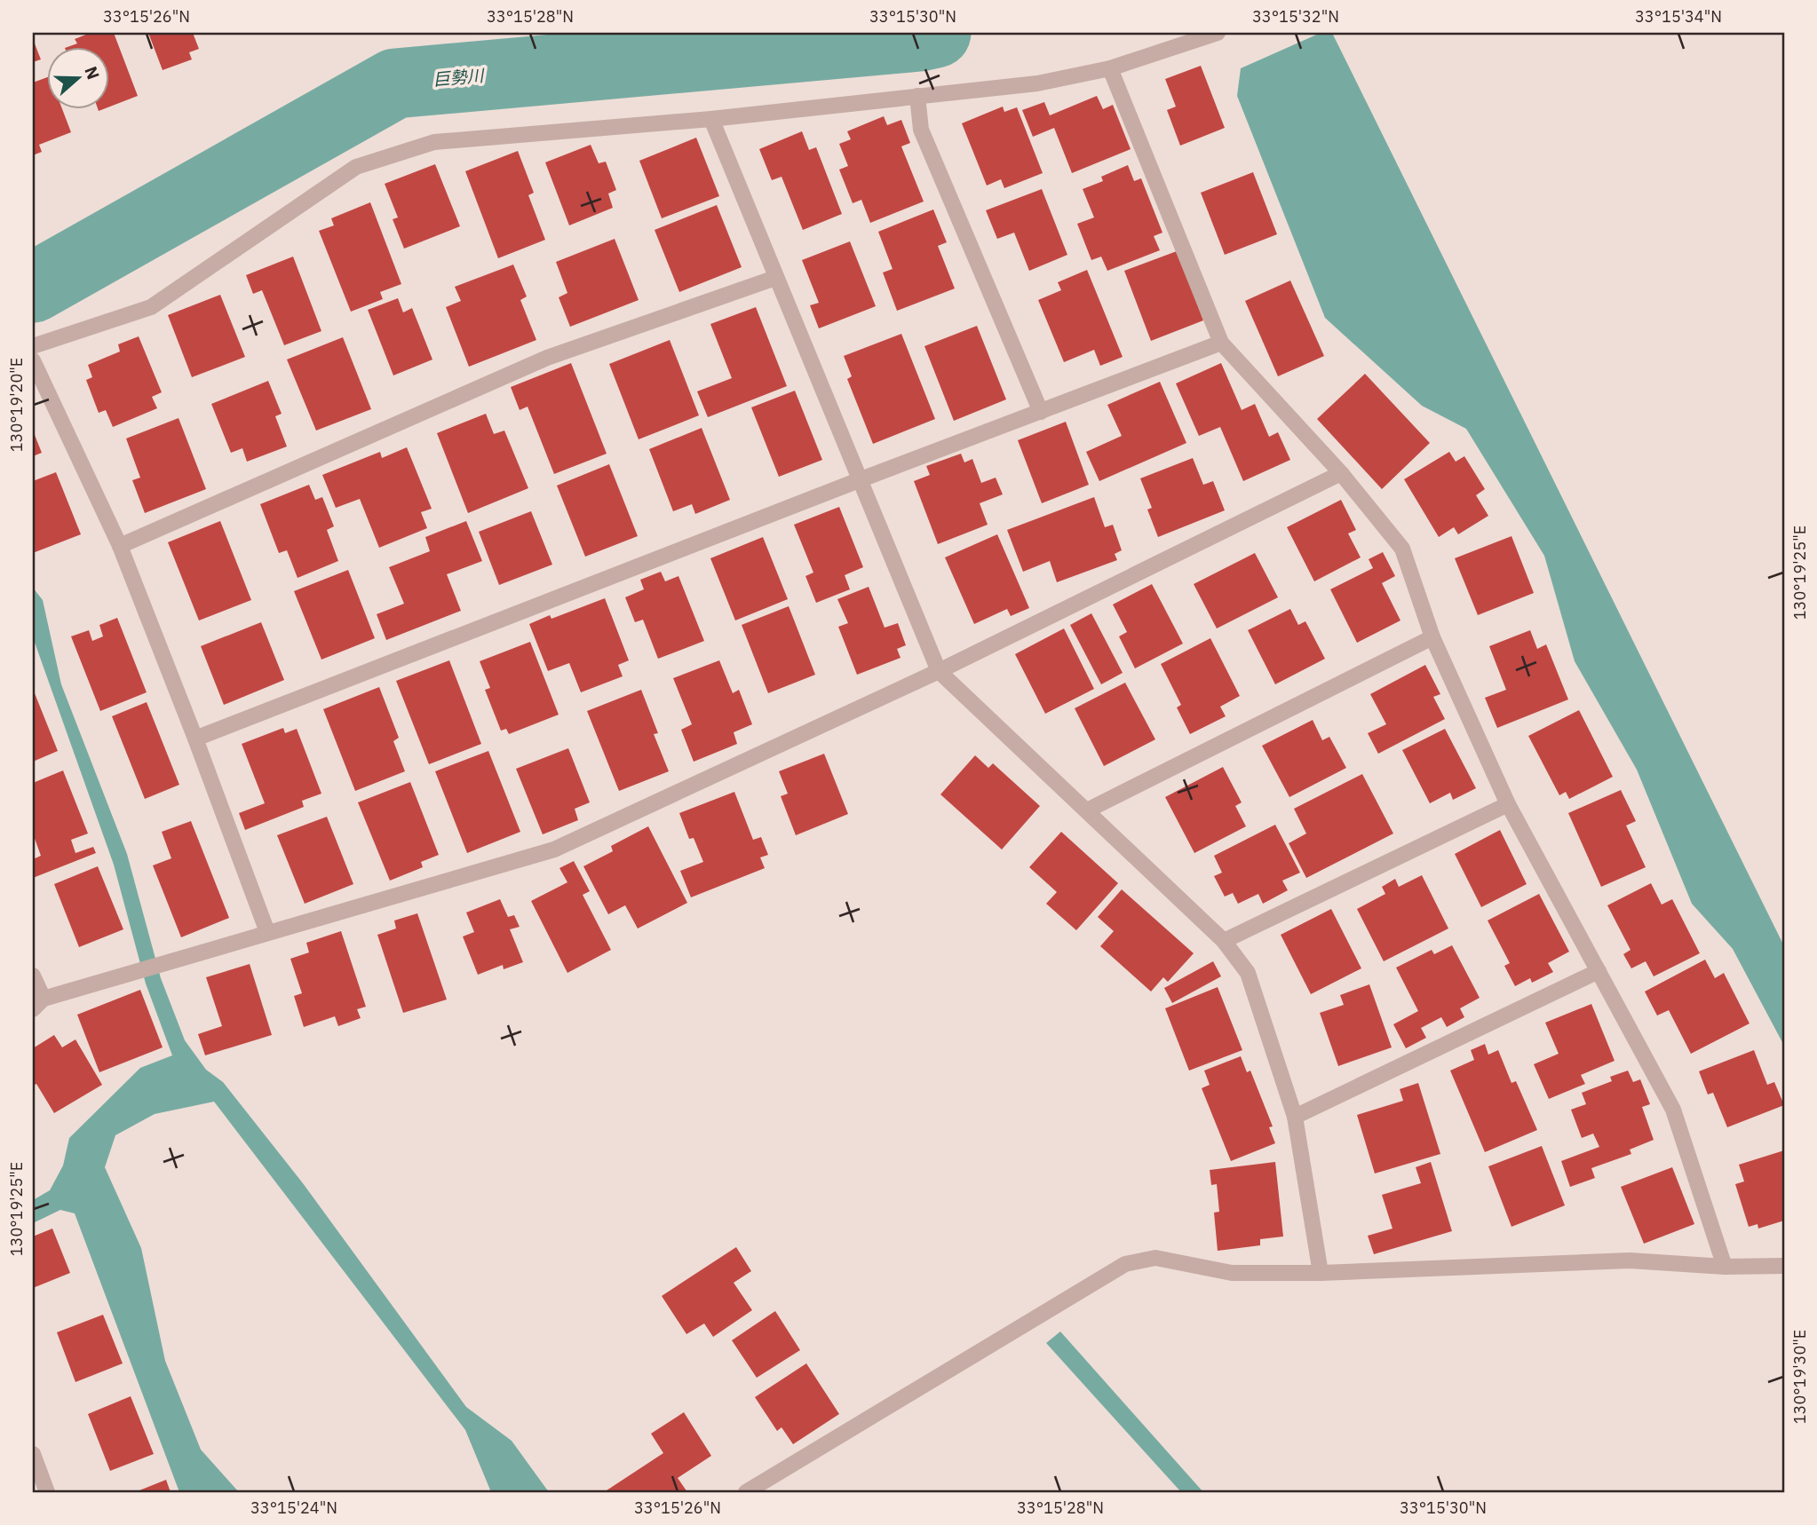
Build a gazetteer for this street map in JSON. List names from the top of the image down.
{
  "water": ["巨勢川"],
  "north": "right",
  "coordinates": [
    "33°15'26\"N",
    "33°15'28\"N",
    "33°15'30\"N",
    "33°15'32\"N",
    "33°15'34\"N",
    "130°19'20\"E",
    "130°19'25\"E",
    "130°19'30\"E",
    "33°15'24\"N"
  ]
}
